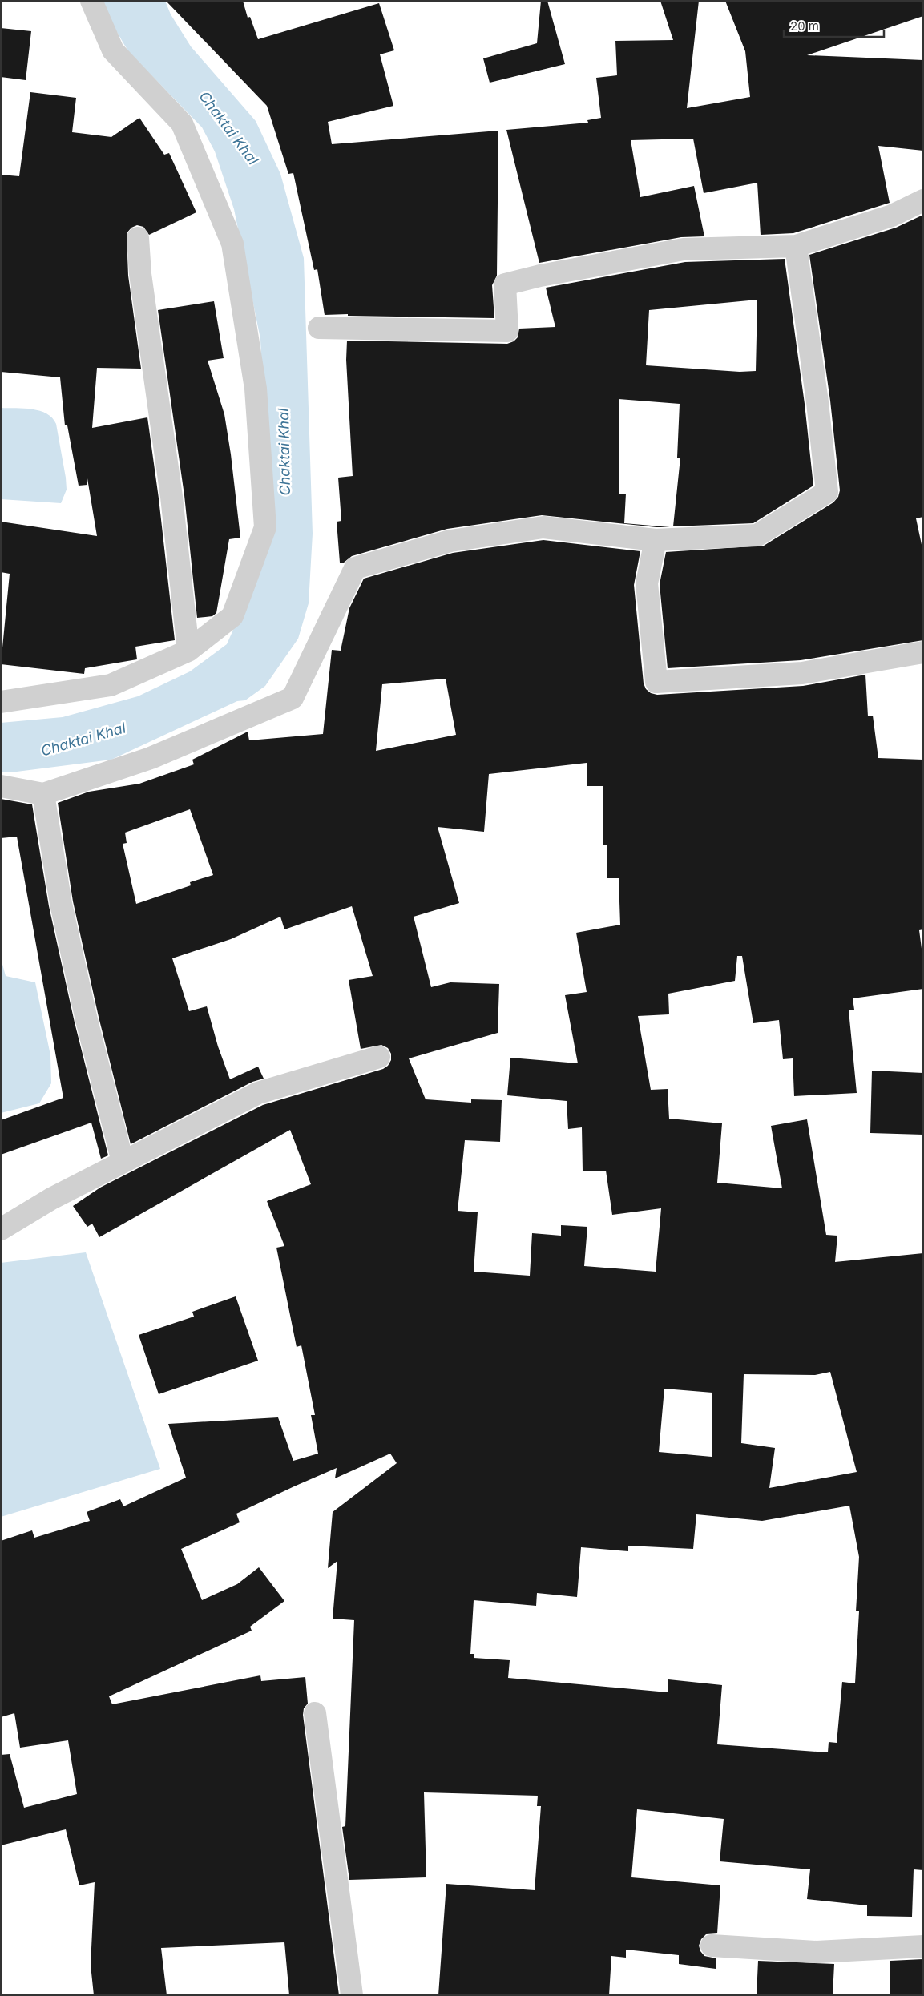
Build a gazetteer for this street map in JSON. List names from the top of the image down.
{
  "water": ["Chaktai Khal"],
  "scale_bar": "20 m"
}
